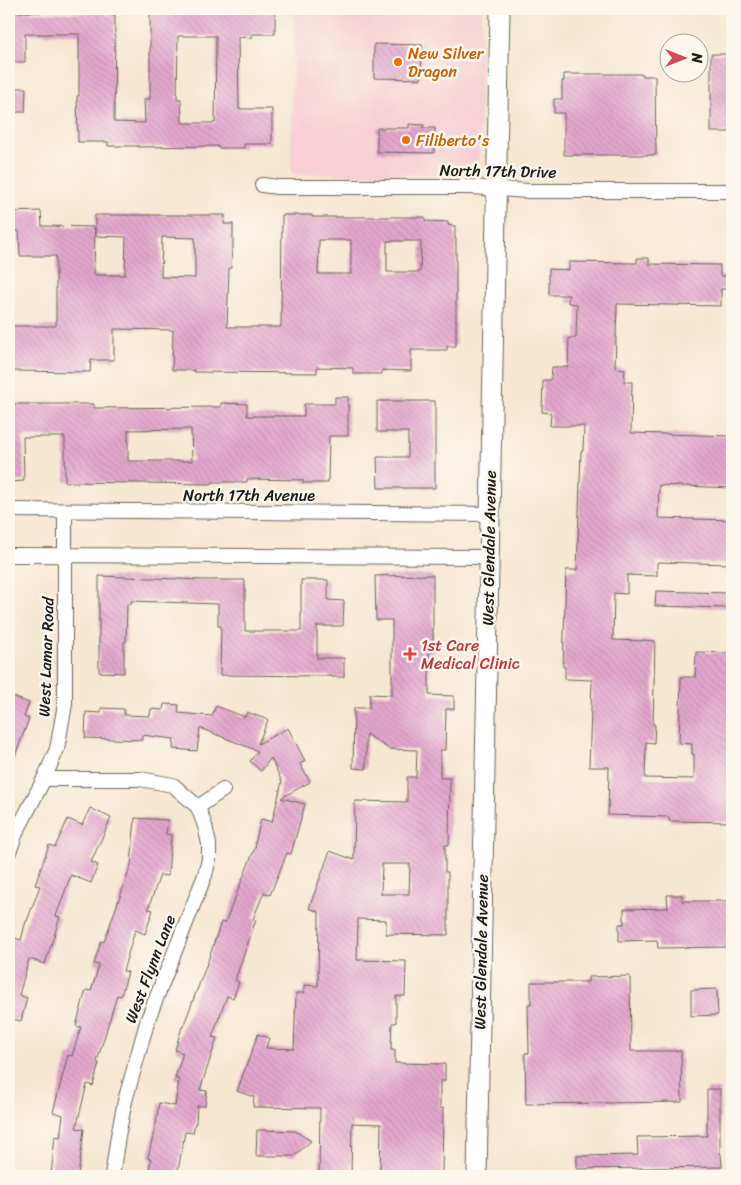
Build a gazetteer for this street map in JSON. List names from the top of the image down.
{
  "streets": {
    "main road": ["West Glendale Avenue"],
    "street": [
      "North 17th Drive",
      "North 17th Avenue",
      "West Lamar Road",
      "West Flynn Lane"
    ]
  },
  "crossings": [
    ["North 17th Drive", "West Glendale Avenue"],
    ["North 17th Avenue", "West Glendale Avenue"],
    ["North 17th Avenue", "West Lamar Road"]
  ],
  "places": {
    "other": ["New Silver Dragon", "Filiberto's"],
    "health": ["1st Care Medical Clinic"]
  },
  "north": "right"
}
